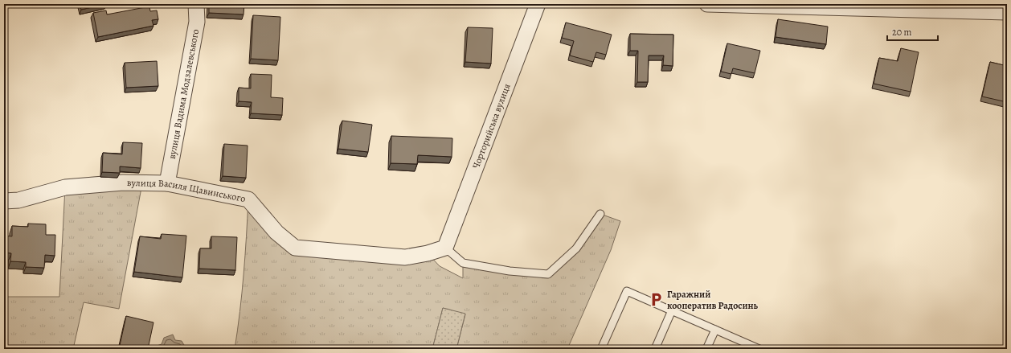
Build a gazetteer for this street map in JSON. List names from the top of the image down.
{
  "streets": {
    "street": ["вулиця Вадима Модзалевського", "Чорторийська вулиця", "вулиця Василя Щавинського"]
  },
  "crossings": [
    ["вулиця Вадима Модзалевського", "вулиця Василя Щавинського"],
    ["Чорторийська вулиця", "вулиця Василя Щавинського"]
  ],
  "places": {
    "parking": ["Гаражний кооператив Радосинь"]
  },
  "scale_bar": "20 m"
}
